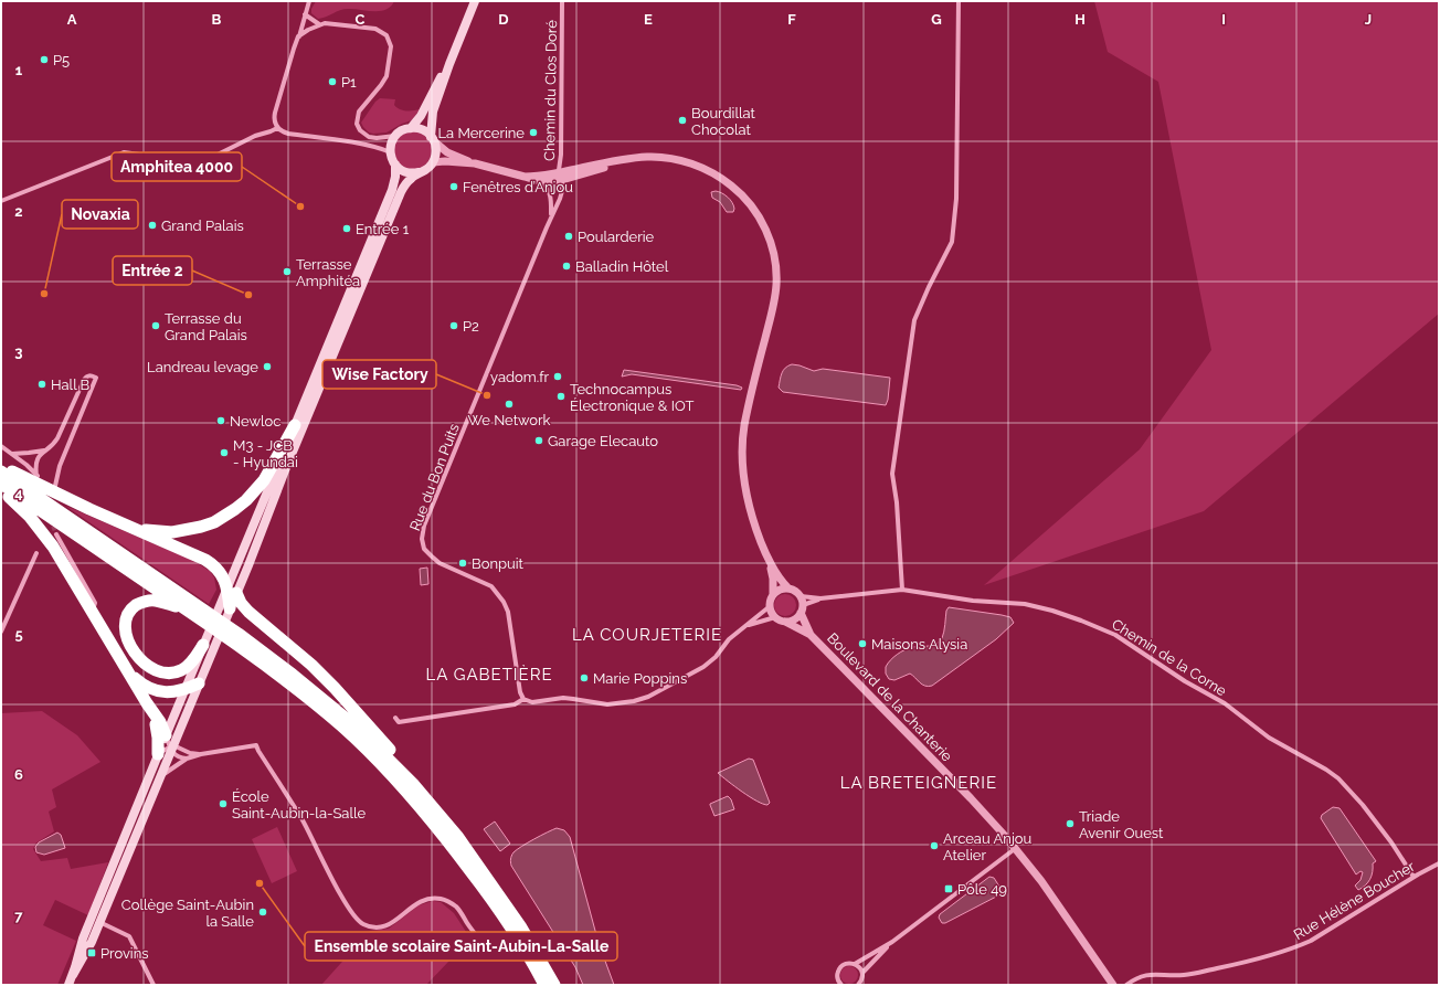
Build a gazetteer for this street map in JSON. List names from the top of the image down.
{
  "streets": {
    "street": [
      "Chemin du Clos Doré",
      "Rue du Bon Puits",
      "Chemin de la Corne",
      "Boulevard de la Chanterie",
      "Rue Hélène Boucher"
    ]
  },
  "crossings": [
    ["Chemin du Clos Doré", "Rue du Bon Puits"],
    ["Chemin de la Corne", "Boulevard de la Chanterie"],
    ["Chemin de la Corne", "Rue Hélène Boucher"]
  ],
  "districts": ["LA COURJETERIE", "LA GABETIÈRE", "LA BRETEIGNERIE"],
  "places": {
    "other": [
      "P5",
      "P1",
      "Bourdillat Chocolat",
      "La Mercerine",
      "Fenêtres d’Anjou",
      "Amphitea 4000",
      "Grand Palais",
      "Entrée 1",
      "Poularderie",
      "Balladin Hôtel",
      "Terrasse Amphitéa",
      "Novaxia",
      "Entrée 2",
      "Terrasse du Grand Palais",
      "P2",
      "Landreau levage",
      "yadom.fr",
      "Hall B",
      "Wise Factory",
      "Technocampus Électronique & IOT",
      "We Network",
      "Newloc",
      "Garage Elecauto",
      "M3 - JCB - Hyundai",
      "Bonpuit",
      "Maisons Alysia",
      "Marie Poppins",
      "École Saint-Aubin-la-Salle",
      "Triade Avenir Ouest",
      "Arceau Anjou Atelier",
      "Ensemble scolaire Saint-Aubin-La-Salle",
      "Collège Saint-Aubin la Salle"
    ],
    "transit": ["Pôle 49", "Provins"]
  },
  "grid": {
    "columns": [
      "A",
      "B",
      "C",
      "D",
      "E",
      "F",
      "G",
      "H",
      "I",
      "J"
    ],
    "rows": [
      "1",
      "2",
      "3",
      "4",
      "5",
      "6",
      "7"
    ]
  }
}
